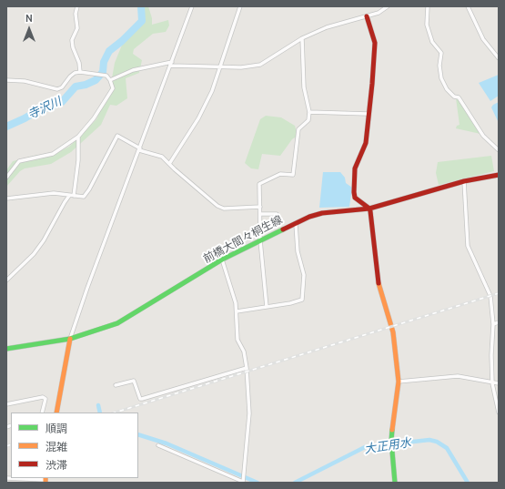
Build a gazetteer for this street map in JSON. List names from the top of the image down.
{
  "streets": {
    "street": ["前橋大間々桐生線"]
  },
  "water": ["寺沢川", "大正用水"],
  "legend": ["順調", "混雑", "渋滞"],
  "north": "top"
}
